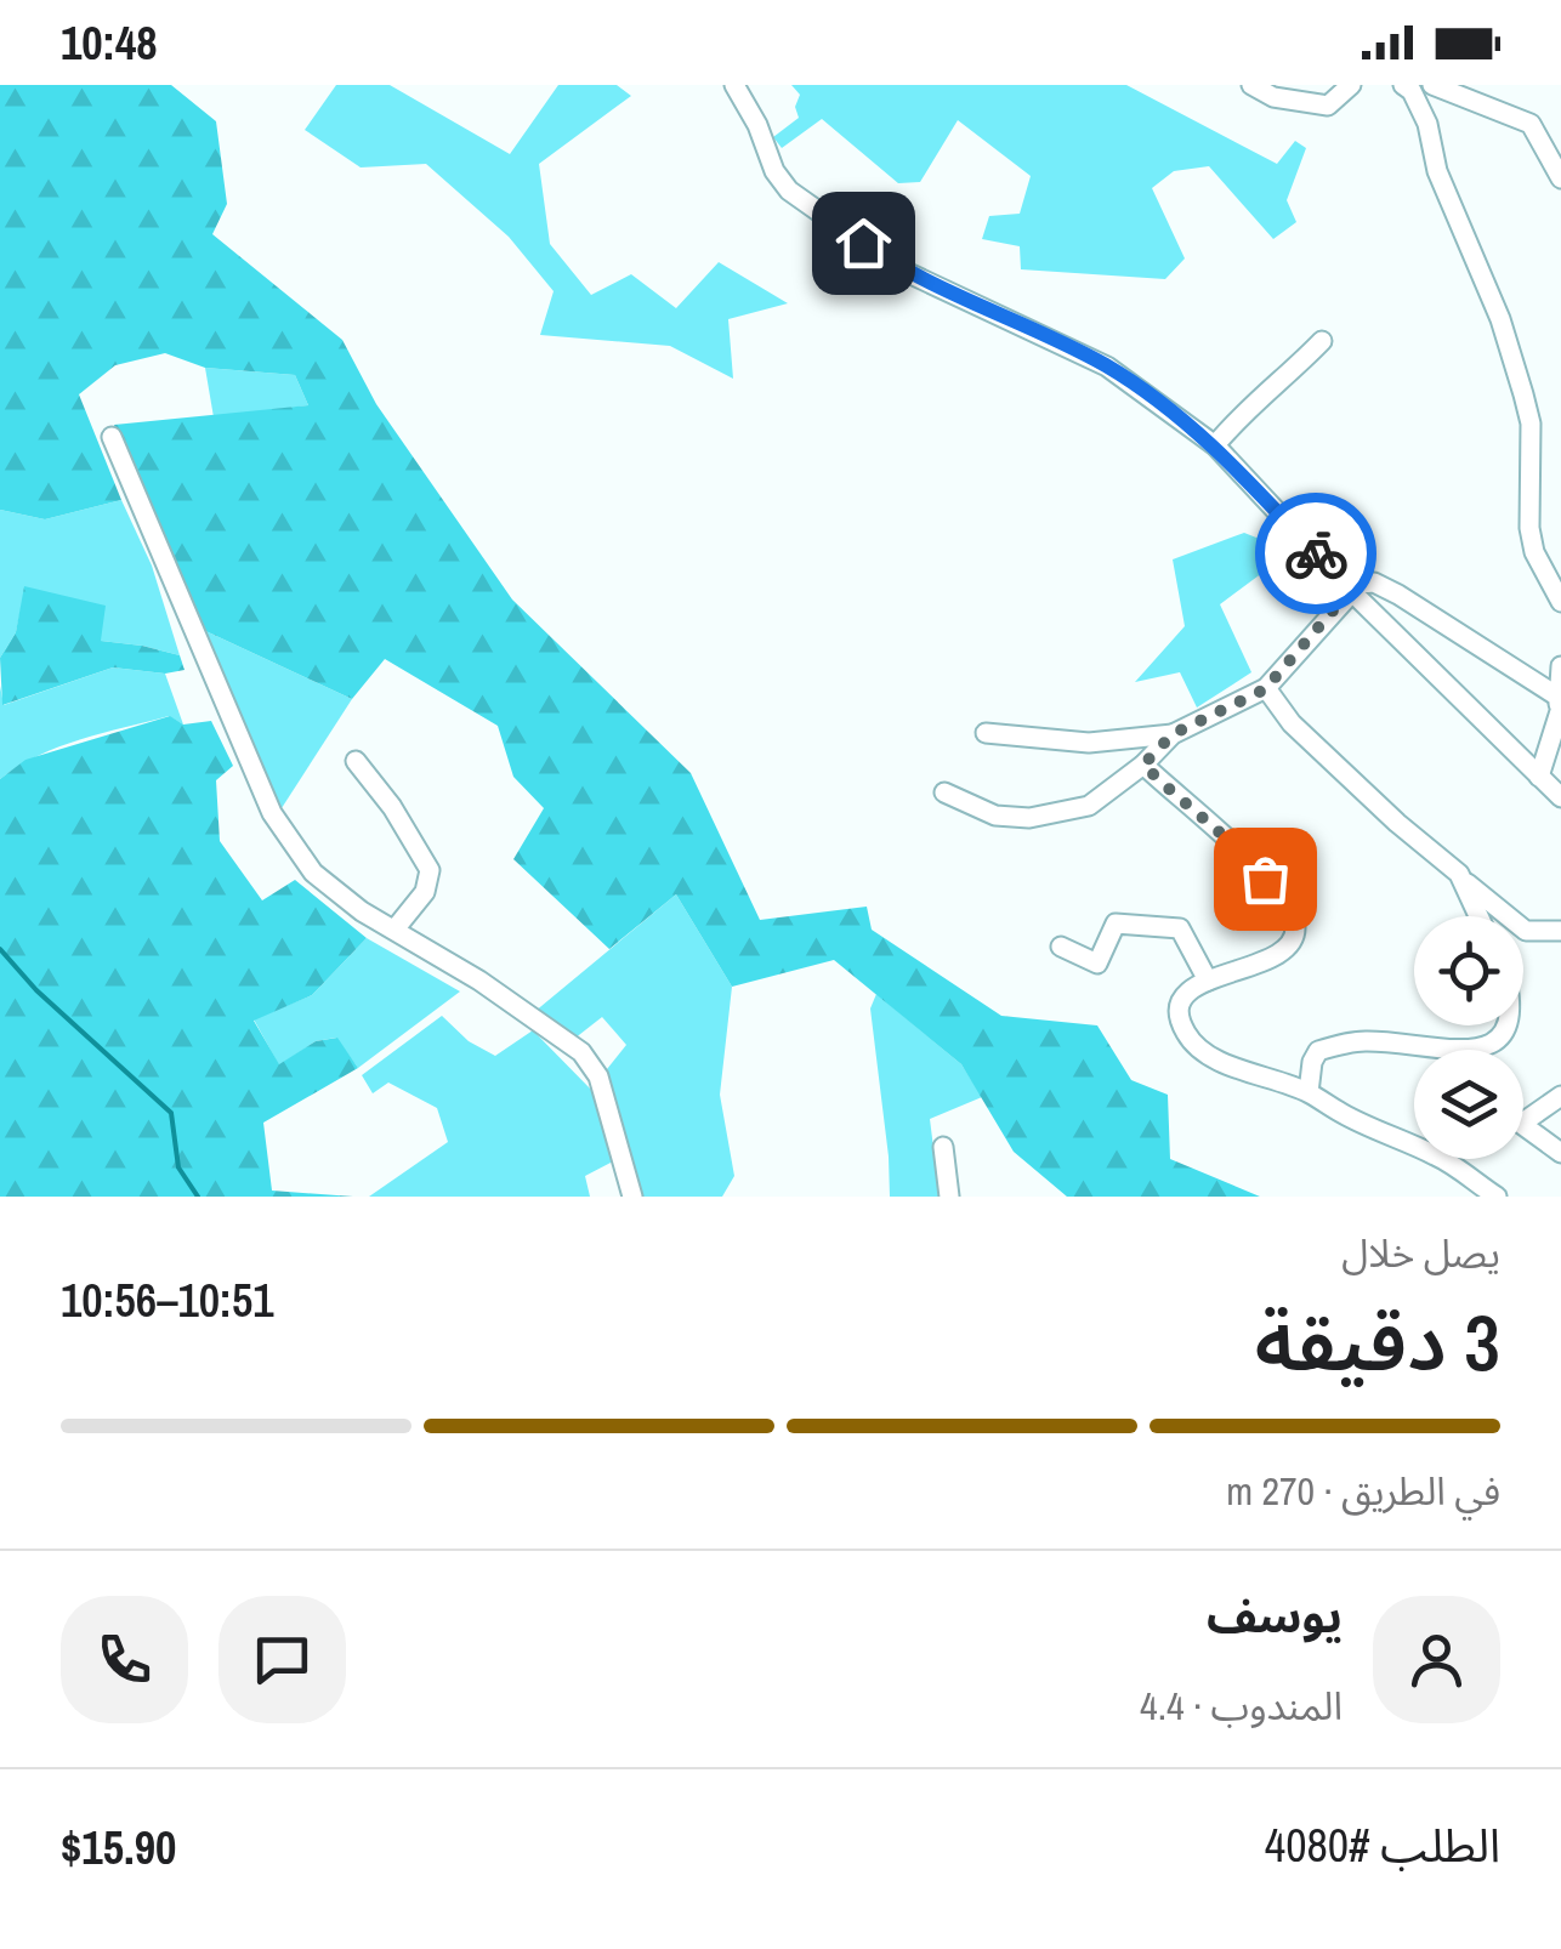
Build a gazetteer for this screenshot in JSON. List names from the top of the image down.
{
  "page": {
    "status": "10:48",
    "heading": ["3 دقيقة", "يصل خلال", "10:51–10:56"],
    "panel": [
      "يوسف",
      "المندوب · 4.4",
      "الطلب #4080",
      "$15.90"
    ],
    "bar": "في الطريق · 270 m"
  }
}
